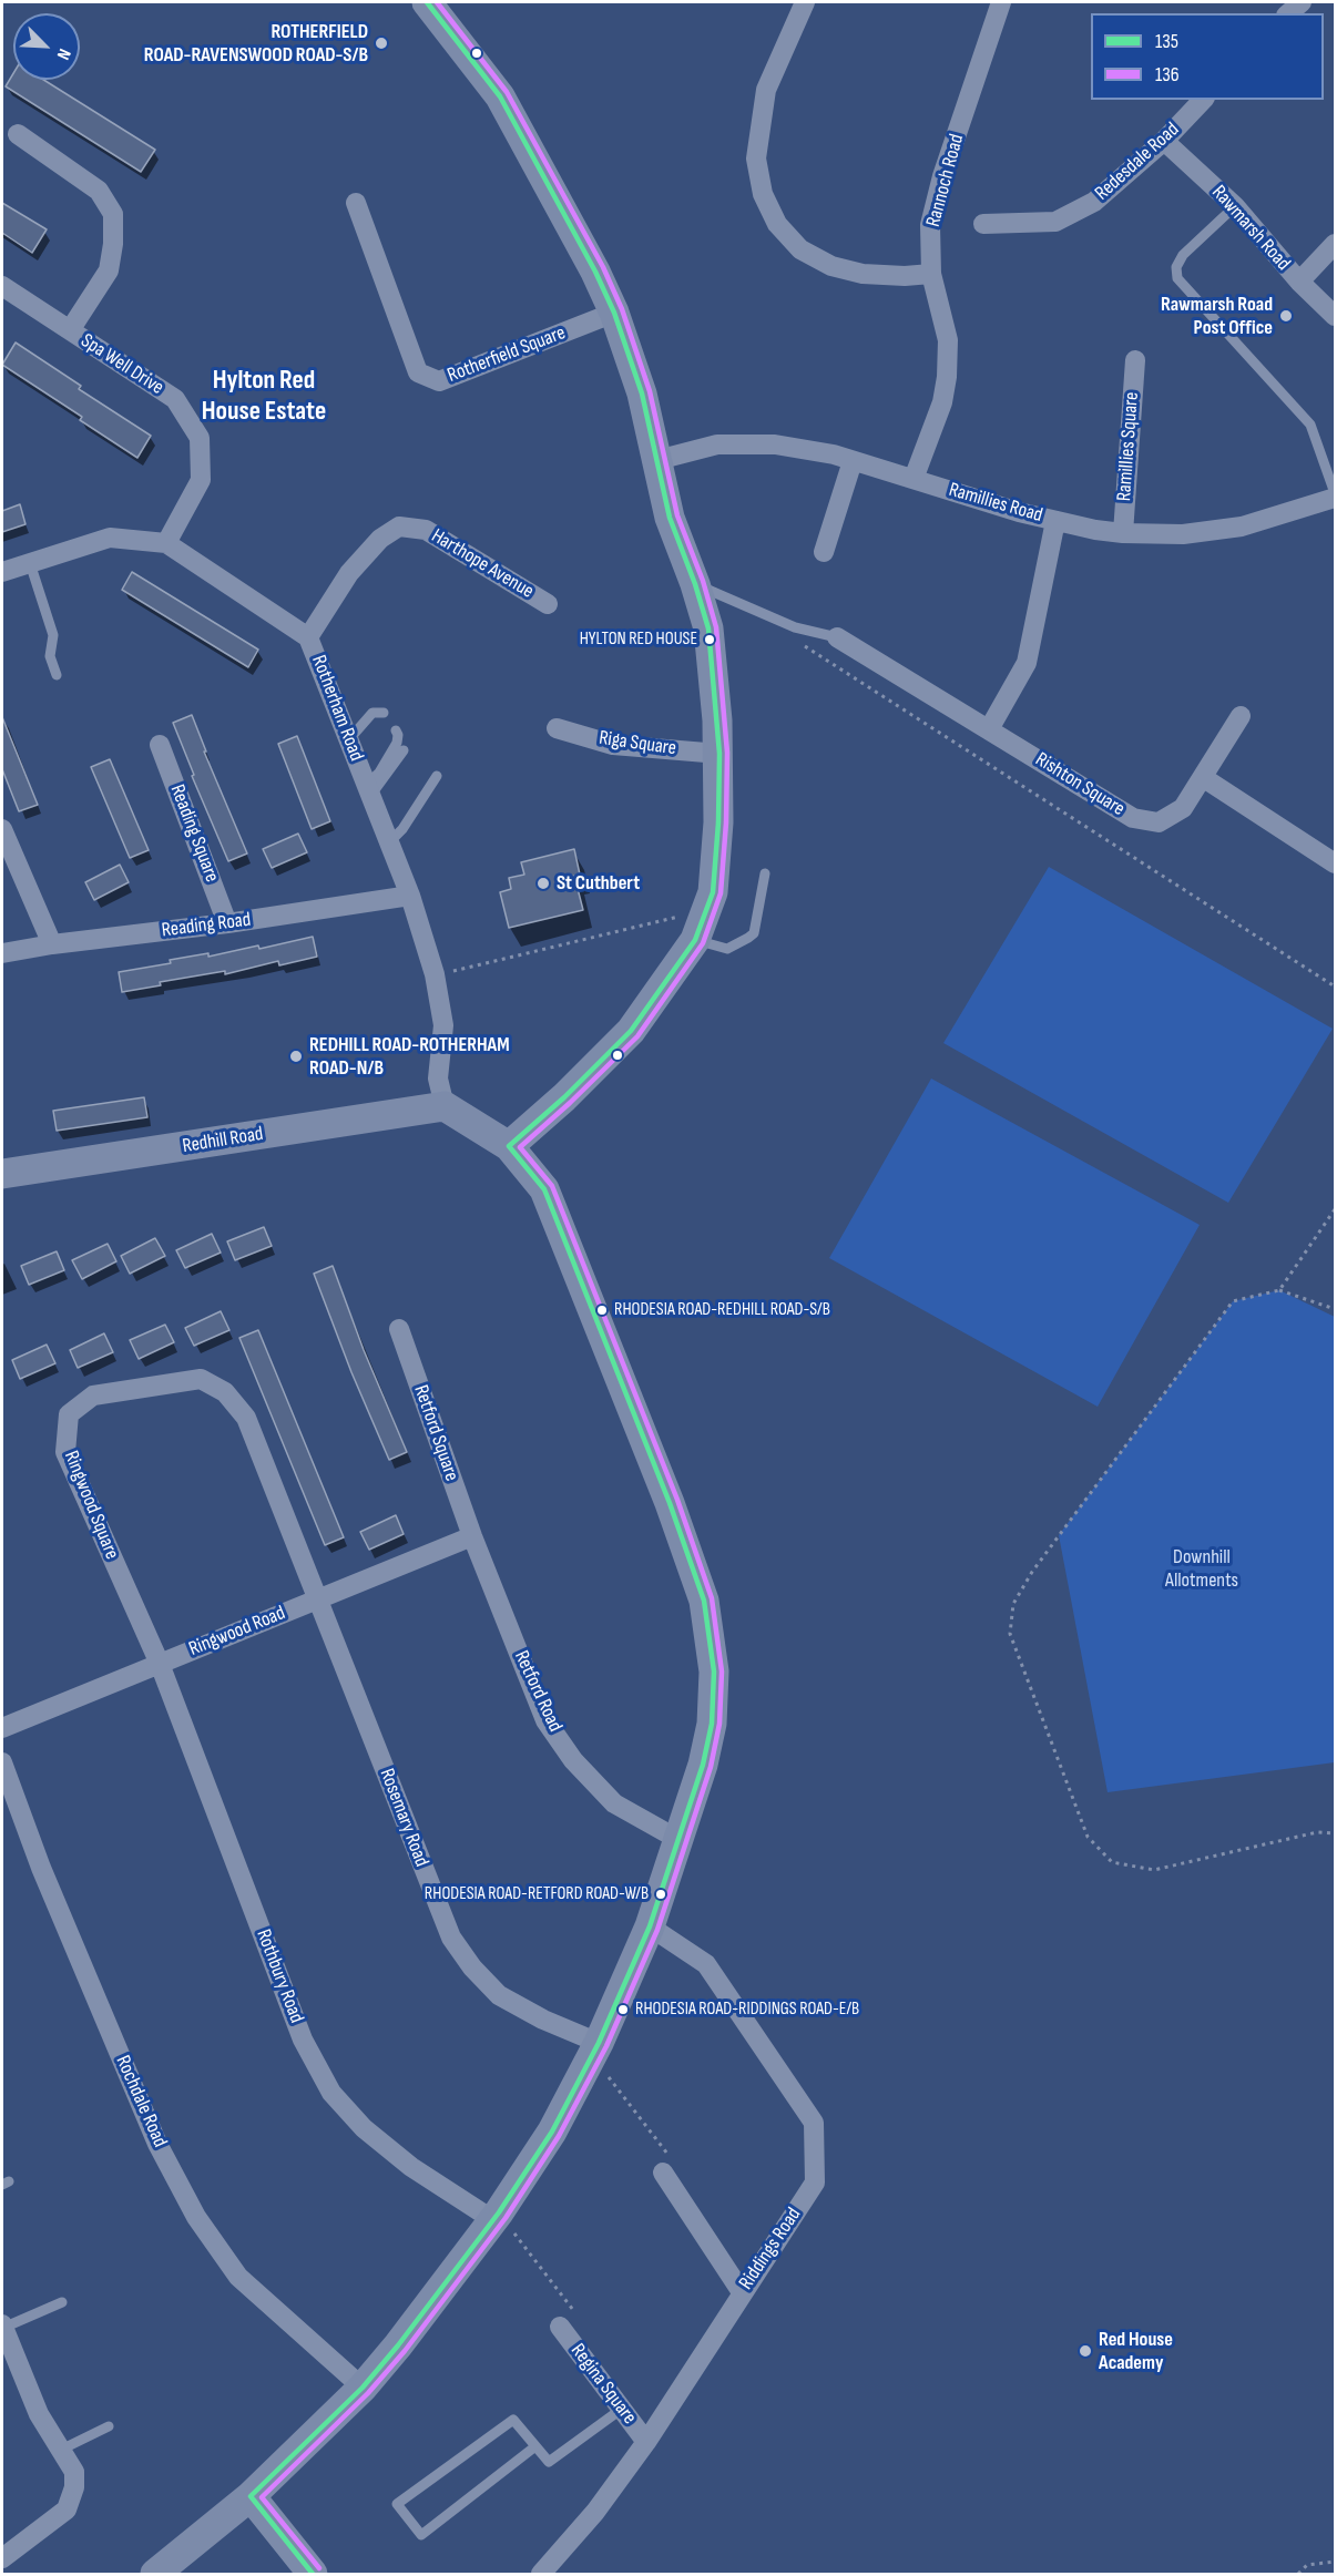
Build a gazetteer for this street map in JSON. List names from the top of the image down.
{
  "streets": {
    "street": [
      "Redesdale Road",
      "Rannoch Road",
      "Rawmarsh Road",
      "Rotherfield Square",
      "Spa Well Drive",
      "Ramillies Square",
      "Ramillies Road",
      "Harthope Avenue",
      "Rotherham Road",
      "Riga Square",
      "Rishton Square",
      "Reading Square",
      "Reading Road",
      "Redhill Road",
      "Retford Square",
      "Ringwood Square",
      "Ringwood Road",
      "Retford Road",
      "Rosemary Road",
      "Rothbury Road",
      "Rochdale Road",
      "Riddings Road",
      "Regina Square"
    ]
  },
  "crossings": [
    ["Redesdale Road", "Rawmarsh Road"],
    ["Rannoch Road", "Ramillies Road"],
    ["Spa Well Drive", "Rotherham Road"],
    ["Ramillies Square", "Ramillies Road"],
    ["Harthope Avenue", "Rotherham Road"],
    ["Rotherham Road", "Reading Road"],
    ["Rotherham Road", "Redhill Road"],
    ["Reading Square", "Reading Road"],
    ["Retford Square", "Ringwood Road"],
    ["Retford Square", "Retford Road"],
    ["Ringwood Square", "Ringwood Road"],
    ["Ringwood Square", "Rosemary Road"],
    ["Ringwood Square", "Rothbury Road"],
    ["Ringwood Road", "Retford Road"],
    ["Ringwood Road", "Rosemary Road"],
    ["Ringwood Road", "Rothbury Road"],
    ["Riddings Road", "Regina Square"]
  ],
  "districts": ["Hylton Red House Estate"],
  "parks": ["Downhill Allotments"],
  "places": [
    "ROTHERFIELD ROAD-RAVENSWOOD ROAD-S/B",
    "Rawmarsh Road Post Office",
    "HYLTON RED HOUSE",
    "St Cuthbert",
    "REDHILL ROAD-ROTHERHAM ROAD-N/B",
    "RHODESIA ROAD-REDHILL ROAD-S/B",
    "RHODESIA ROAD-RETFORD ROAD-W/B",
    "RHODESIA ROAD-RIDDINGS ROAD-E/B",
    "Red House Academy"
  ],
  "lines": ["transit line 135", "transit line 136"],
  "legend": ["135", "136"],
  "north": "bottom right"
}
